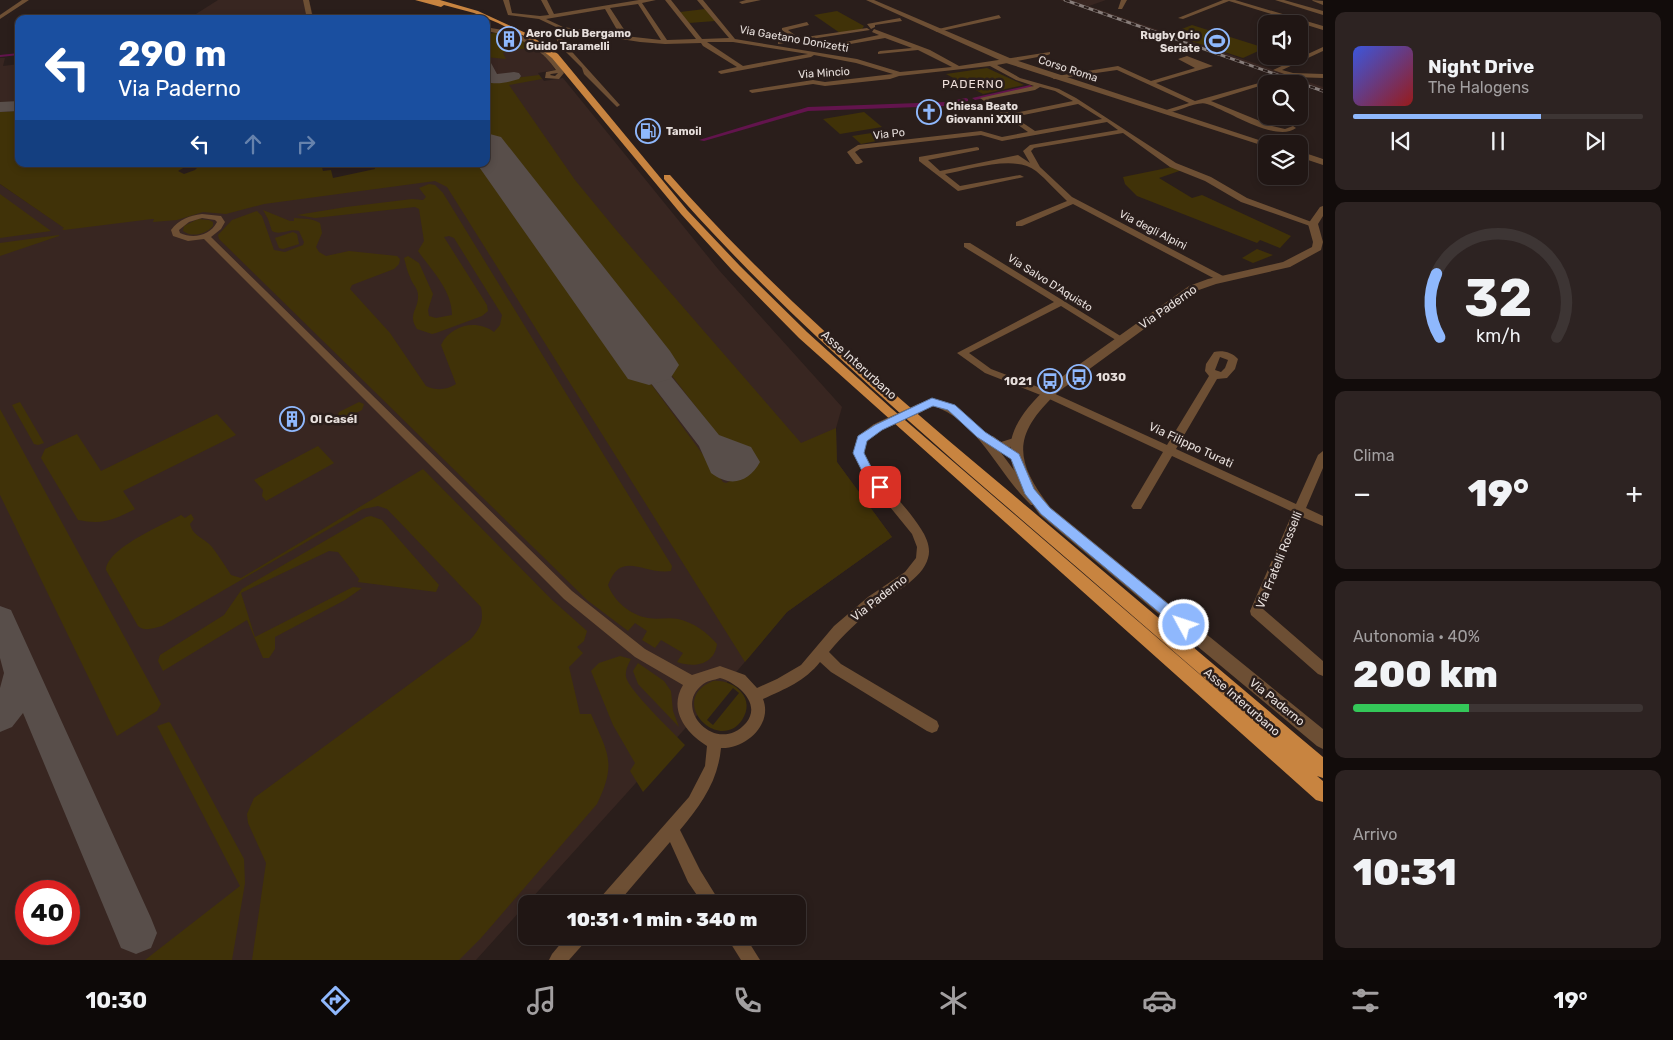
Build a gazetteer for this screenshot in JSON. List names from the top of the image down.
{
  "streets": {
    "highway": ["Asse Interurbano"],
    "street": [
      "Via Gaetano Donizetti",
      "Corso Roma",
      "Via Mincio",
      "Via Po",
      "Via degli Alpini",
      "Via Salvo D'Aquisto",
      "Via Paderno",
      "Via Filippo Turati",
      "Via Fratelli Rosselli"
    ]
  },
  "crossings": [
    ["Via Gaetano Donizetti", "Corso Roma"],
    ["Via Gaetano Donizetti", "Via Mincio"],
    ["Via degli Alpini", "Via Paderno"],
    ["Via Salvo D'Aquisto", "Via Paderno"],
    ["Via Salvo D'Aquisto", "Via Filippo Turati"],
    ["Via Paderno", "Via Filippo Turati"],
    ["Via Filippo Turati", "Via Fratelli Rosselli"]
  ],
  "districts": ["PADERNO"],
  "places": {
    "building": ["Aero Club Bergamo Guido Taramelli", "Ol Casél"],
    "sports": ["Rugby Orio Seriate"],
    "church": ["Chiesa Beato Giovanni XXIII"],
    "fuel station": ["Tamoil"],
    "bus stop": ["1030", "1021"]
  },
  "page": {
    "turn": ["290 m", "Via Paderno"],
    "song": ["Night Drive", "The Halogens"],
    "tile": [
      "Clima",
      ["Autonomia · 40%", "200 km"],
      ["Arrivo", "10:31"]
    ],
    "heat": ["−", "19°", "+"],
    "limit": "40",
    "trip": "10:31 · 1 min · 340 m",
    "tabs": ["10:30", "19°"],
    "gauge": ["32", "km/h"]
  }
}
